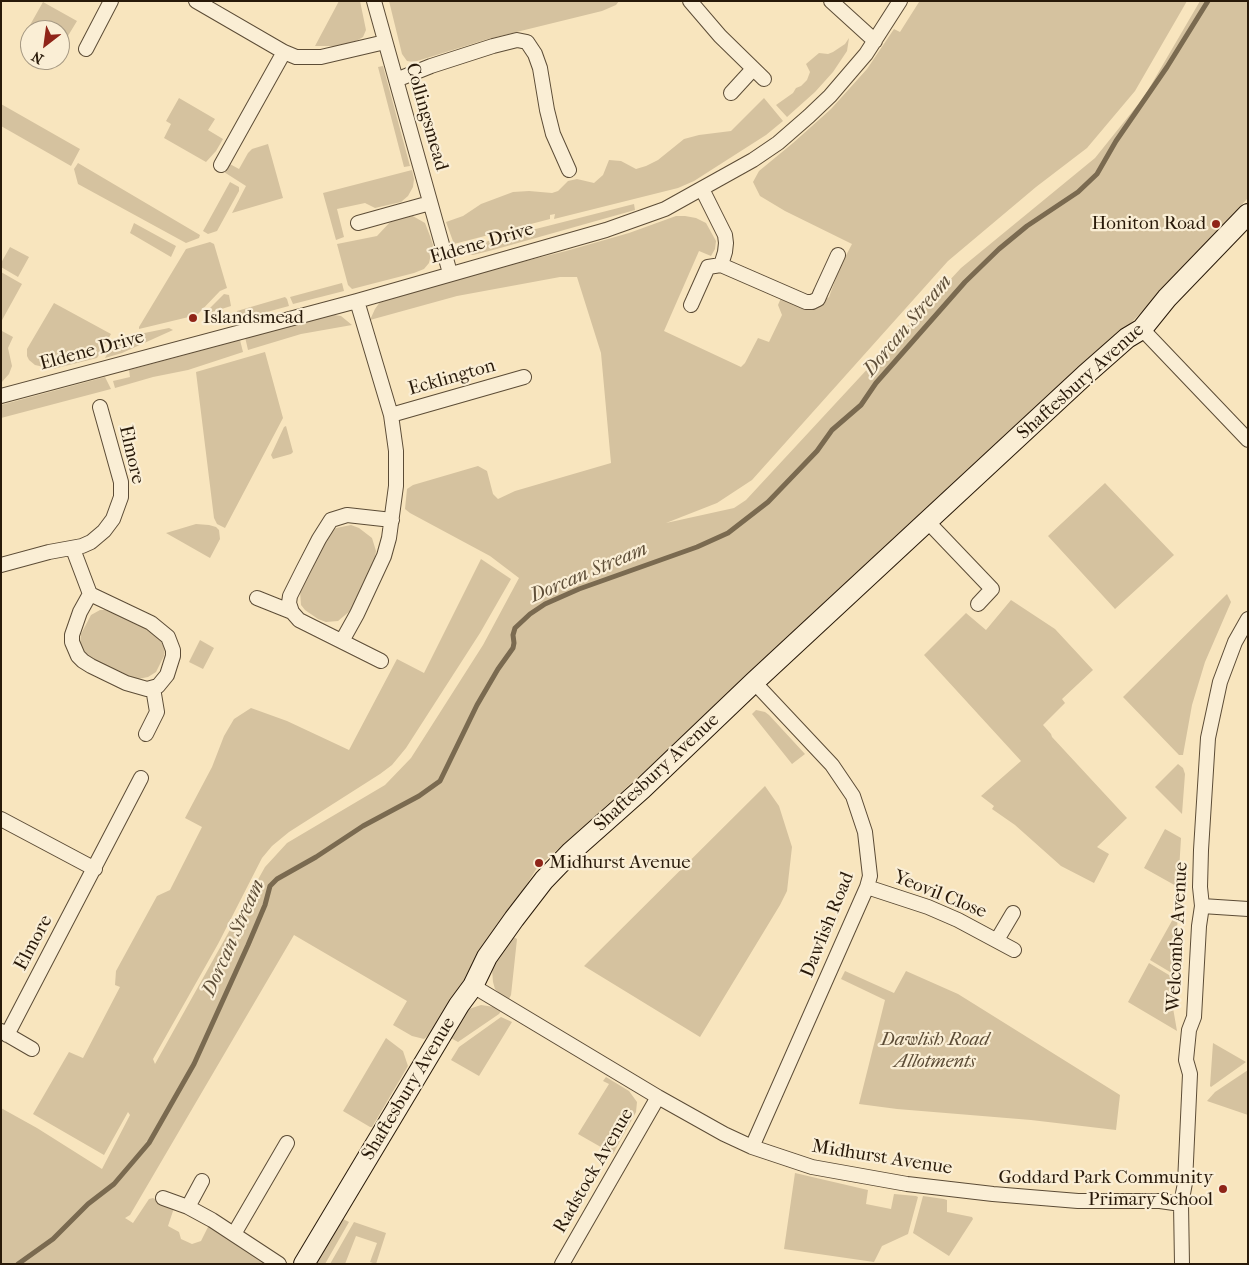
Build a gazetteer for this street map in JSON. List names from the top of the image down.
{
  "streets": {
    "street": [
      "Collingsmead",
      "Eldene Drive",
      "Ecklington",
      "Shaftesbury Avenue",
      "Elmore",
      "Yeovil Close",
      "Dawlish Road",
      "Welcombe Avenue",
      "Midhurst Avenue",
      "Radstock Avenue"
    ]
  },
  "crossings": [
    ["Collingsmead", "Eldene Drive"],
    ["Eldene Drive", "Ecklington"],
    ["Shaftesbury Avenue", "Dawlish Road"],
    ["Shaftesbury Avenue", "Midhurst Avenue"],
    ["Yeovil Close", "Dawlish Road"],
    ["Dawlish Road", "Midhurst Avenue"],
    ["Welcombe Avenue", "Midhurst Avenue"],
    ["Midhurst Avenue", "Radstock Avenue"]
  ],
  "water": ["Dorcan Stream"],
  "parks": ["Dawlish Road Allotments"],
  "places": [
    "Honiton Road",
    "Islandsmead",
    "Midhurst Avenue",
    "Goddard Park Community Primary School"
  ],
  "north": "bottom left"
}
